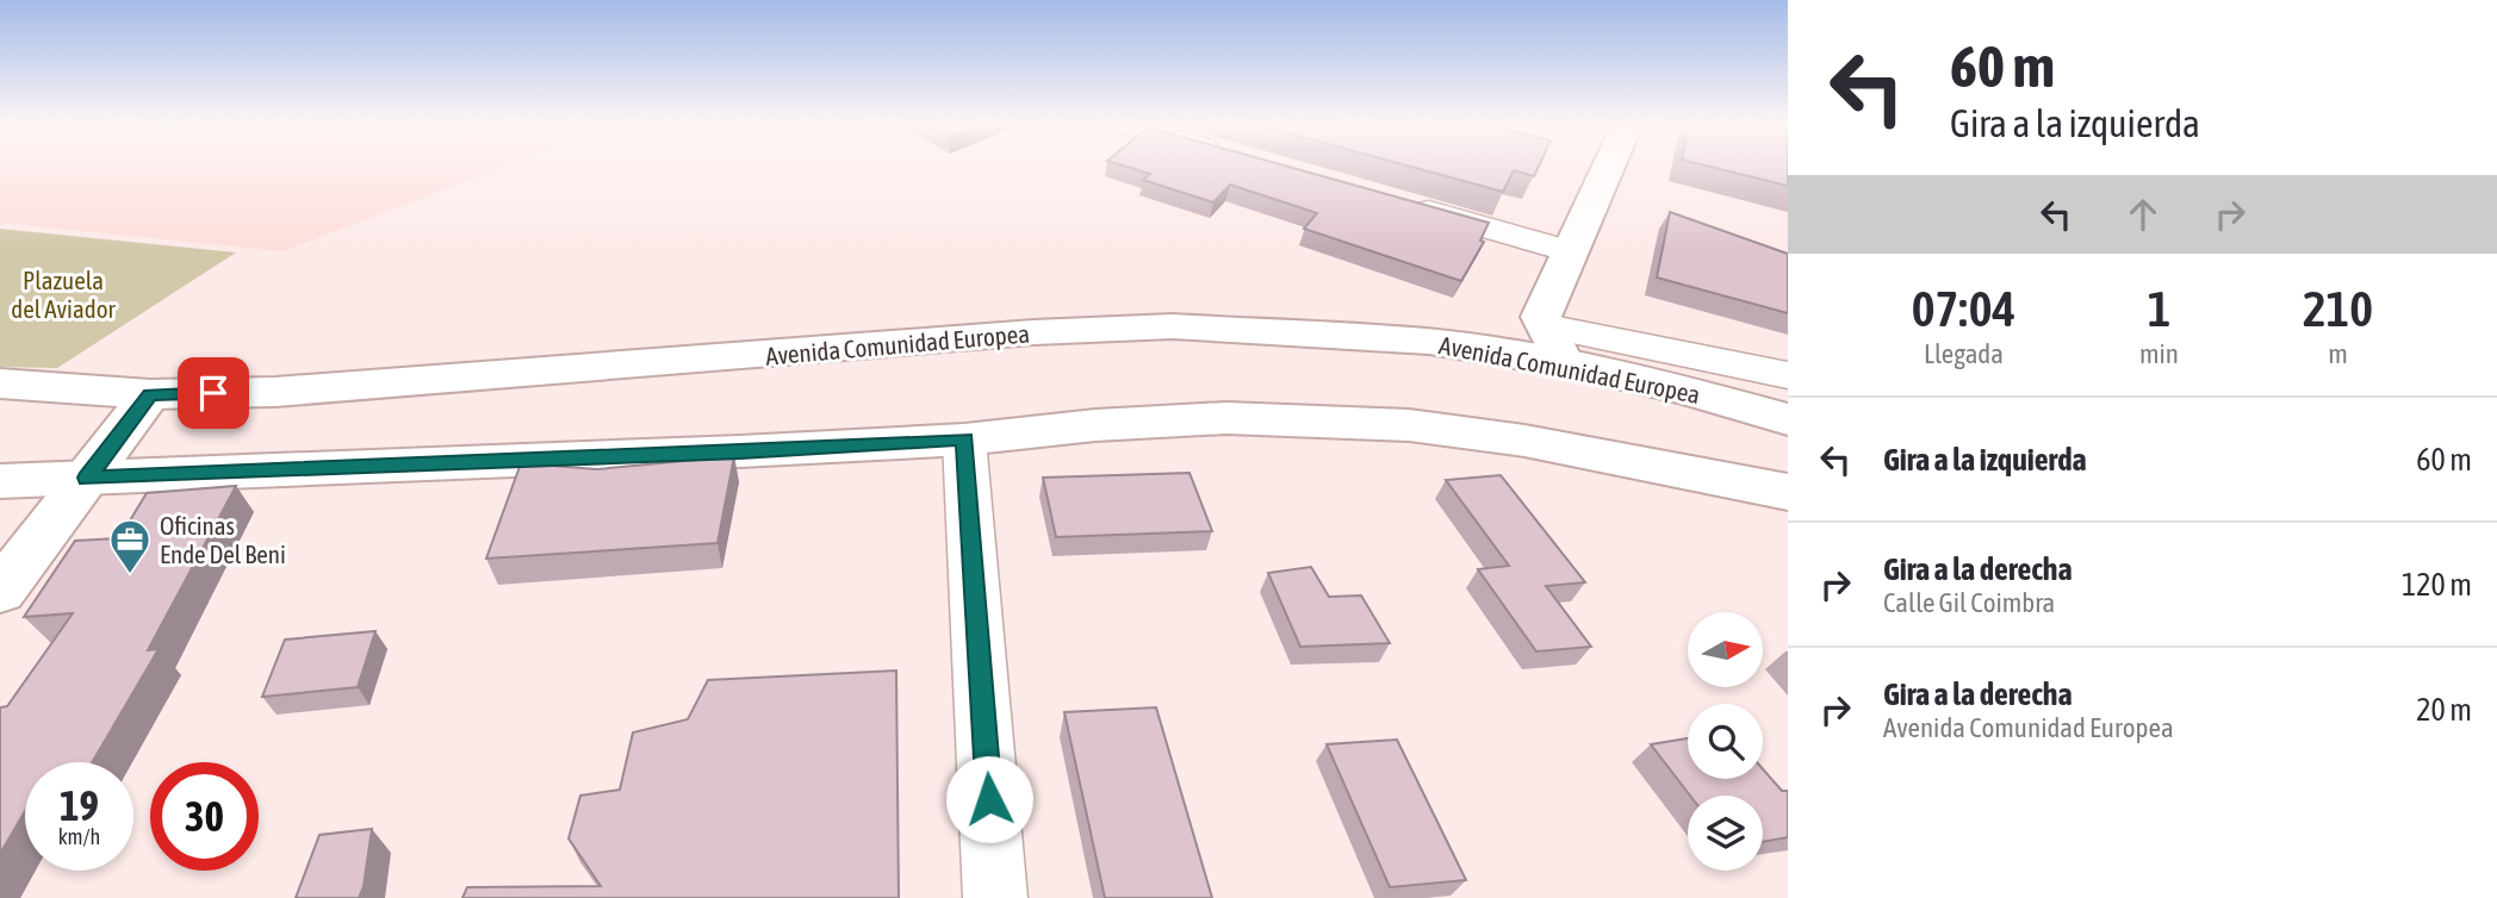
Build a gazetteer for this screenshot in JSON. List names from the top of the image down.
{
  "streets": {
    "main road": ["Avenida Comunidad Europea"]
  },
  "parks": ["Plazuela del Aviador"],
  "places": {
    "office": ["Oficinas Ende Del Beni"]
  },
  "north": "right",
  "page": {
    "turn": ["60 m", "Gira a la izquierda"],
    "eta": [
      "07:04",
      "Llegada",
      "1",
      "min",
      "210",
      "m"
    ],
    "list": [
      {
        "name": "Gira a la izquierda",
        "value": "60 m"
      },
      {
        "name": "Gira a la derecha",
        "note": "Calle Gil Coimbra",
        "value": "120 m"
      },
      {
        "name": "Gira a la derecha",
        "note": "Avenida Comunidad Europea",
        "value": "20 m"
      }
    ],
    "speed": "19 km/h",
    "limit": "30"
  }
}
